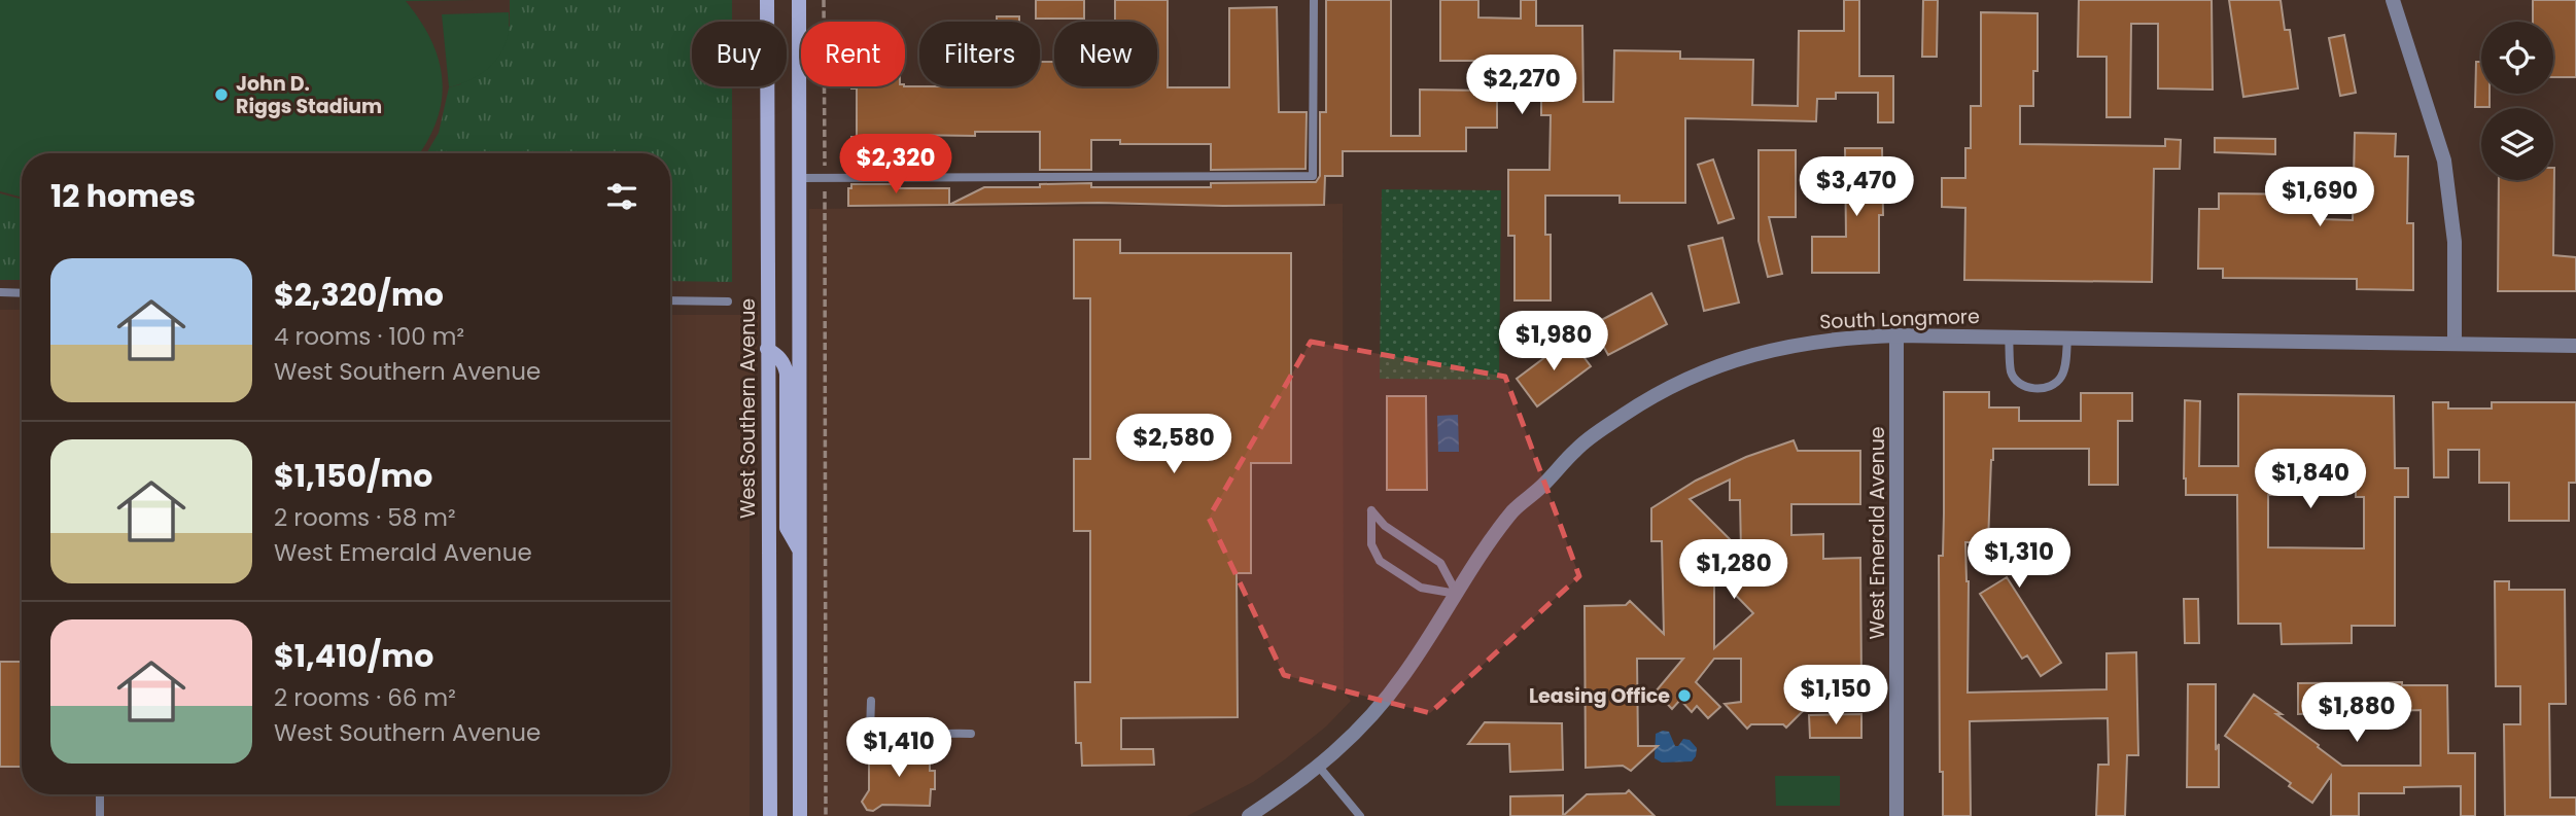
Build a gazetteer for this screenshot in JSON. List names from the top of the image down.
{
  "streets": {
    "main road": ["West Southern Avenue"],
    "street": ["South Longmore", "West Emerald Avenue"]
  },
  "crossings": [
    ["South Longmore", "West Emerald Avenue"]
  ],
  "places": ["John D. Riggs Stadium", "Leasing Office"],
  "page": {
    "chip": [
      "Buy",
      "Rent",
      "Filters",
      "New"
    ],
    "price": [
      "$2,270",
      "$2,320",
      "$3,470",
      "$1,690",
      "$1,980",
      "$2,580",
      "$1,840",
      "$1,310",
      "$1,280",
      "$1,150",
      "$1,880",
      "$1,410"
    ],
    "heading": "12 homes",
    "list": [
      {
        "name": "$2,320/mo",
        "note": "4 rooms · 100 m² · West Southern Avenue"
      },
      {
        "name": "$1,150/mo",
        "note": "2 rooms · 58 m² · West Emerald Avenue"
      },
      {
        "name": "$1,410/mo",
        "note": "2 rooms · 66 m² · West Southern Avenue"
      }
    ]
  }
}
